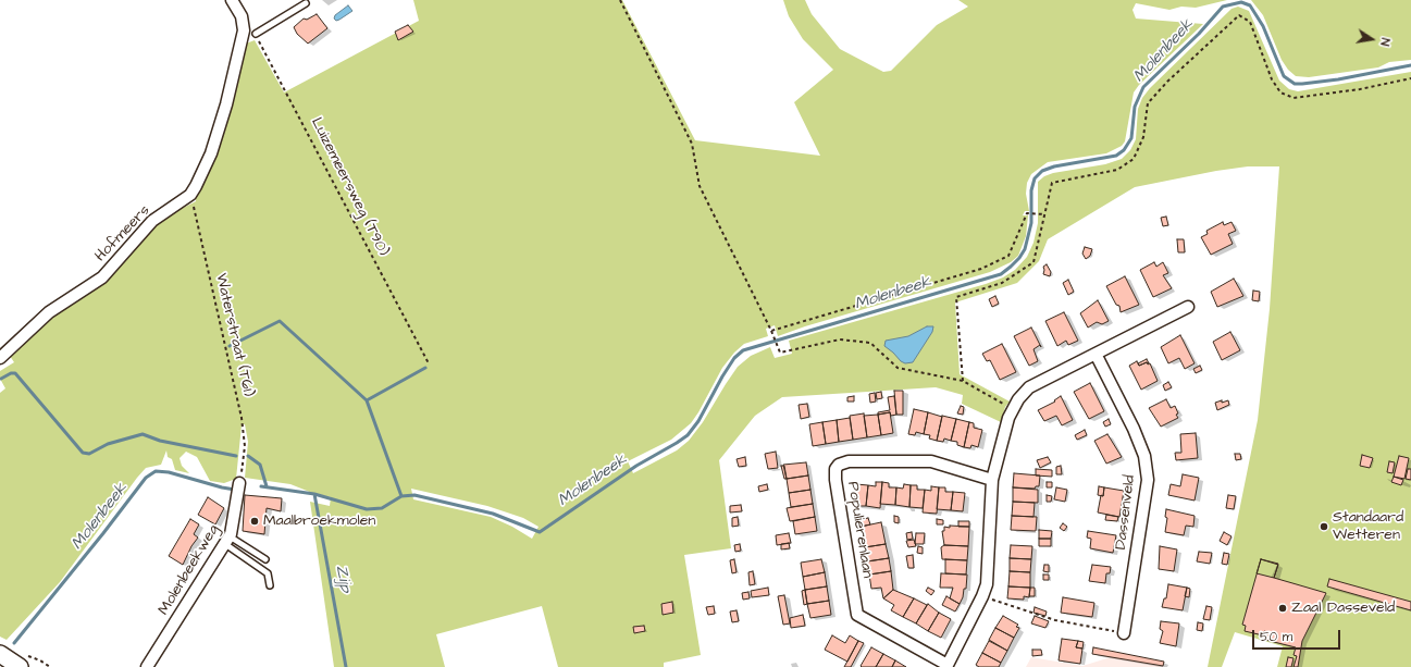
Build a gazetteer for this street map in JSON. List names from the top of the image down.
{
  "streets": {
    "street": [
      "Hofmeers",
      "Dassenveld",
      "Populierenlaan",
      "Molenbeekweg"
    ],
    "path": ["Luizemeersweg (T90)", "Waterstraat (T61)"]
  },
  "crossings": [
    ["Hofmeers", "Waterstraat (T61)"],
    ["Waterstraat (T61)", "Molenbeekweg"]
  ],
  "water": ["Molenbeek", "Zijp"],
  "places": ["Maalbroekmolen", "Standaard Wetteren", "Zaal Dasseveld"],
  "scale_bar": "50 m",
  "north": "right"
}
